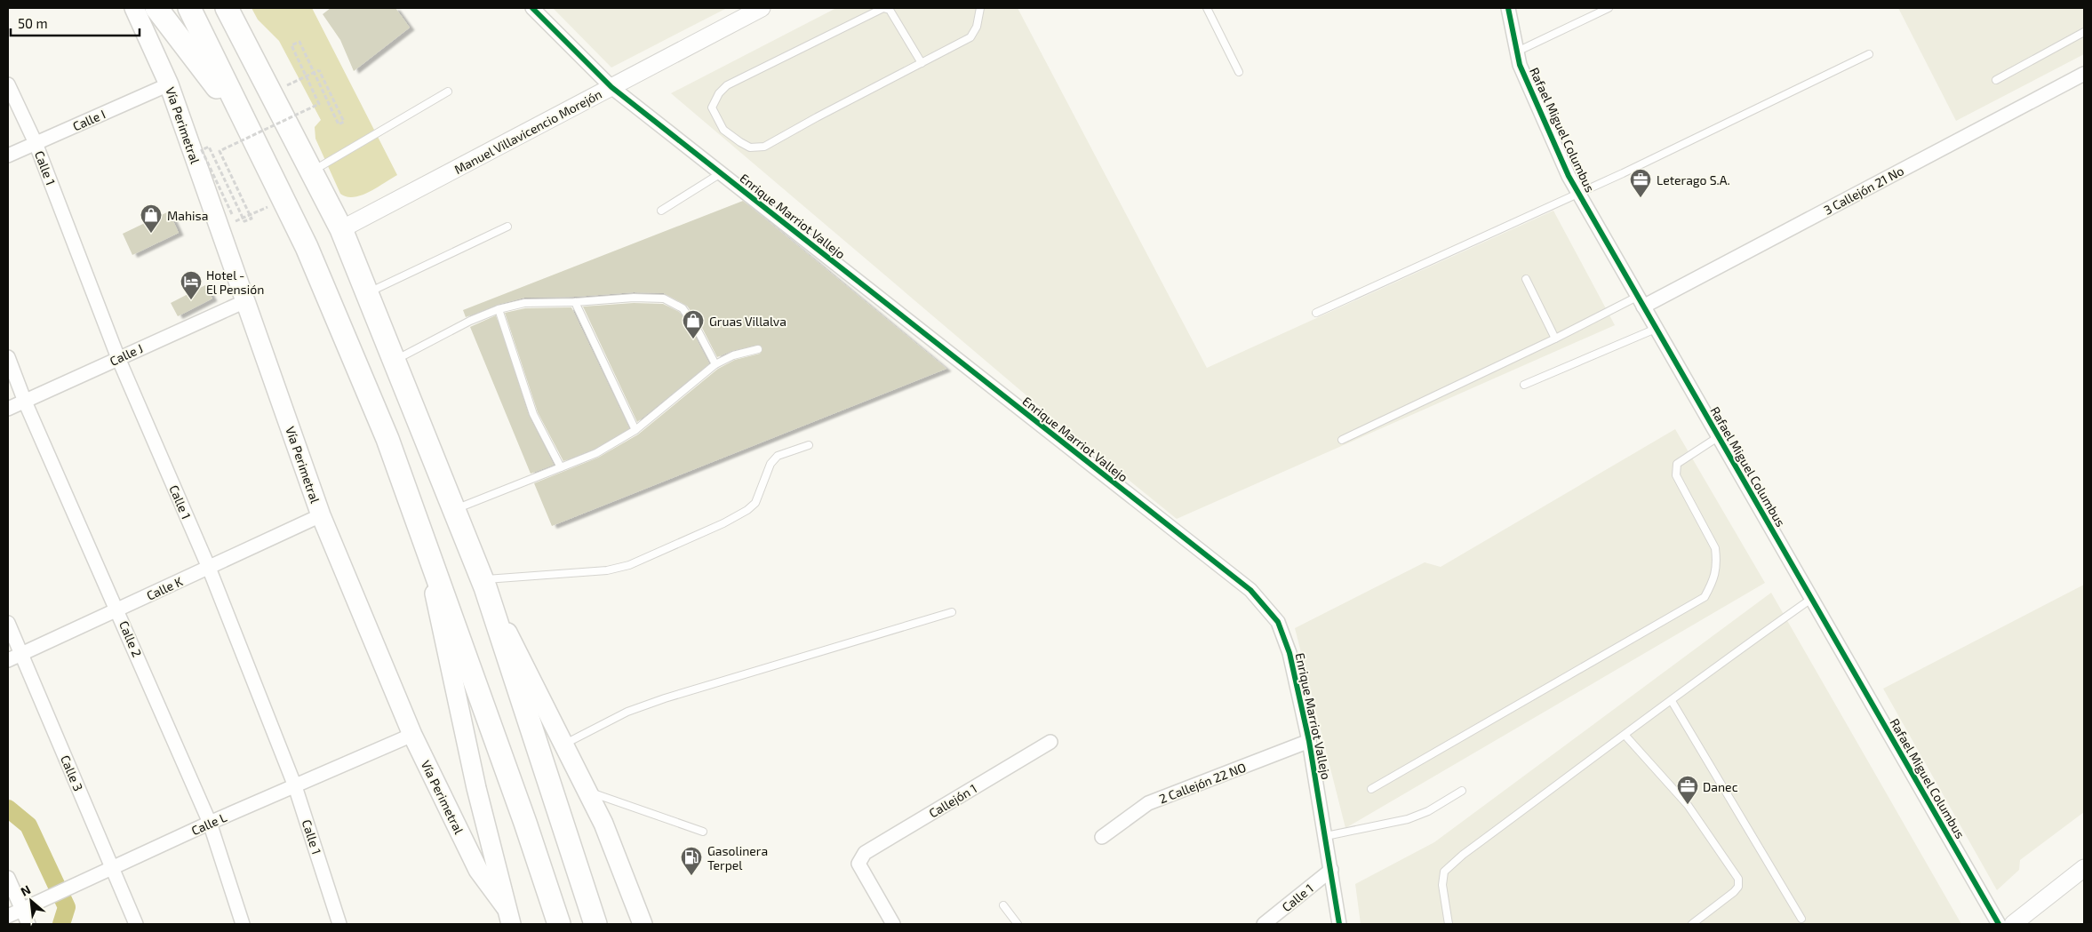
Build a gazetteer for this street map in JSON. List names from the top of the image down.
{
  "streets": {
    "highway": ["Vía Perimetral"],
    "street": [
      "Calle I",
      "Rafael Miguel Columbus",
      "Manuel Villavicencio Morejón",
      "Calle 1",
      "3 Callejón 21 No",
      "Enrique Marriot Vallejo",
      "Calle J",
      "Calle K",
      "Calle 2",
      "Calle 3",
      "2 Callejón 22 NO",
      "Callejón 1",
      "Calle L"
    ]
  },
  "crossings": [
    ["Calle I", "Vía Perimetral"],
    ["Calle I", "Calle 1"],
    ["Vía Perimetral", "Calle J"],
    ["Vía Perimetral", "Calle K"],
    ["Vía Perimetral", "Calle L"],
    ["Rafael Miguel Columbus", "3 Callejón 21 No"],
    ["Manuel Villavicencio Morejón", "Enrique Marriot Vallejo"],
    ["Calle 1", "Enrique Marriot Vallejo"],
    ["Calle 1", "Calle J"],
    ["Calle 1", "Calle K"],
    ["Calle 1", "Calle L"],
    ["Enrique Marriot Vallejo", "2 Callejón 22 NO"],
    ["Calle J", "Calle 2"],
    ["Calle K", "Calle 2"],
    ["Calle K", "Calle 3"],
    ["Calle 2", "Calle L"],
    ["Calle 3", "Calle L"]
  ],
  "places": {
    "office": ["Leterago S.A.", "Danec"],
    "shop": ["Mahisa", "Gruas Villalva"],
    "hotel": ["Hotel - El Pensión"],
    "fuel station": ["Gasolinera Terpel"]
  },
  "scale_bar": "50 m",
  "north": "top left"
}
